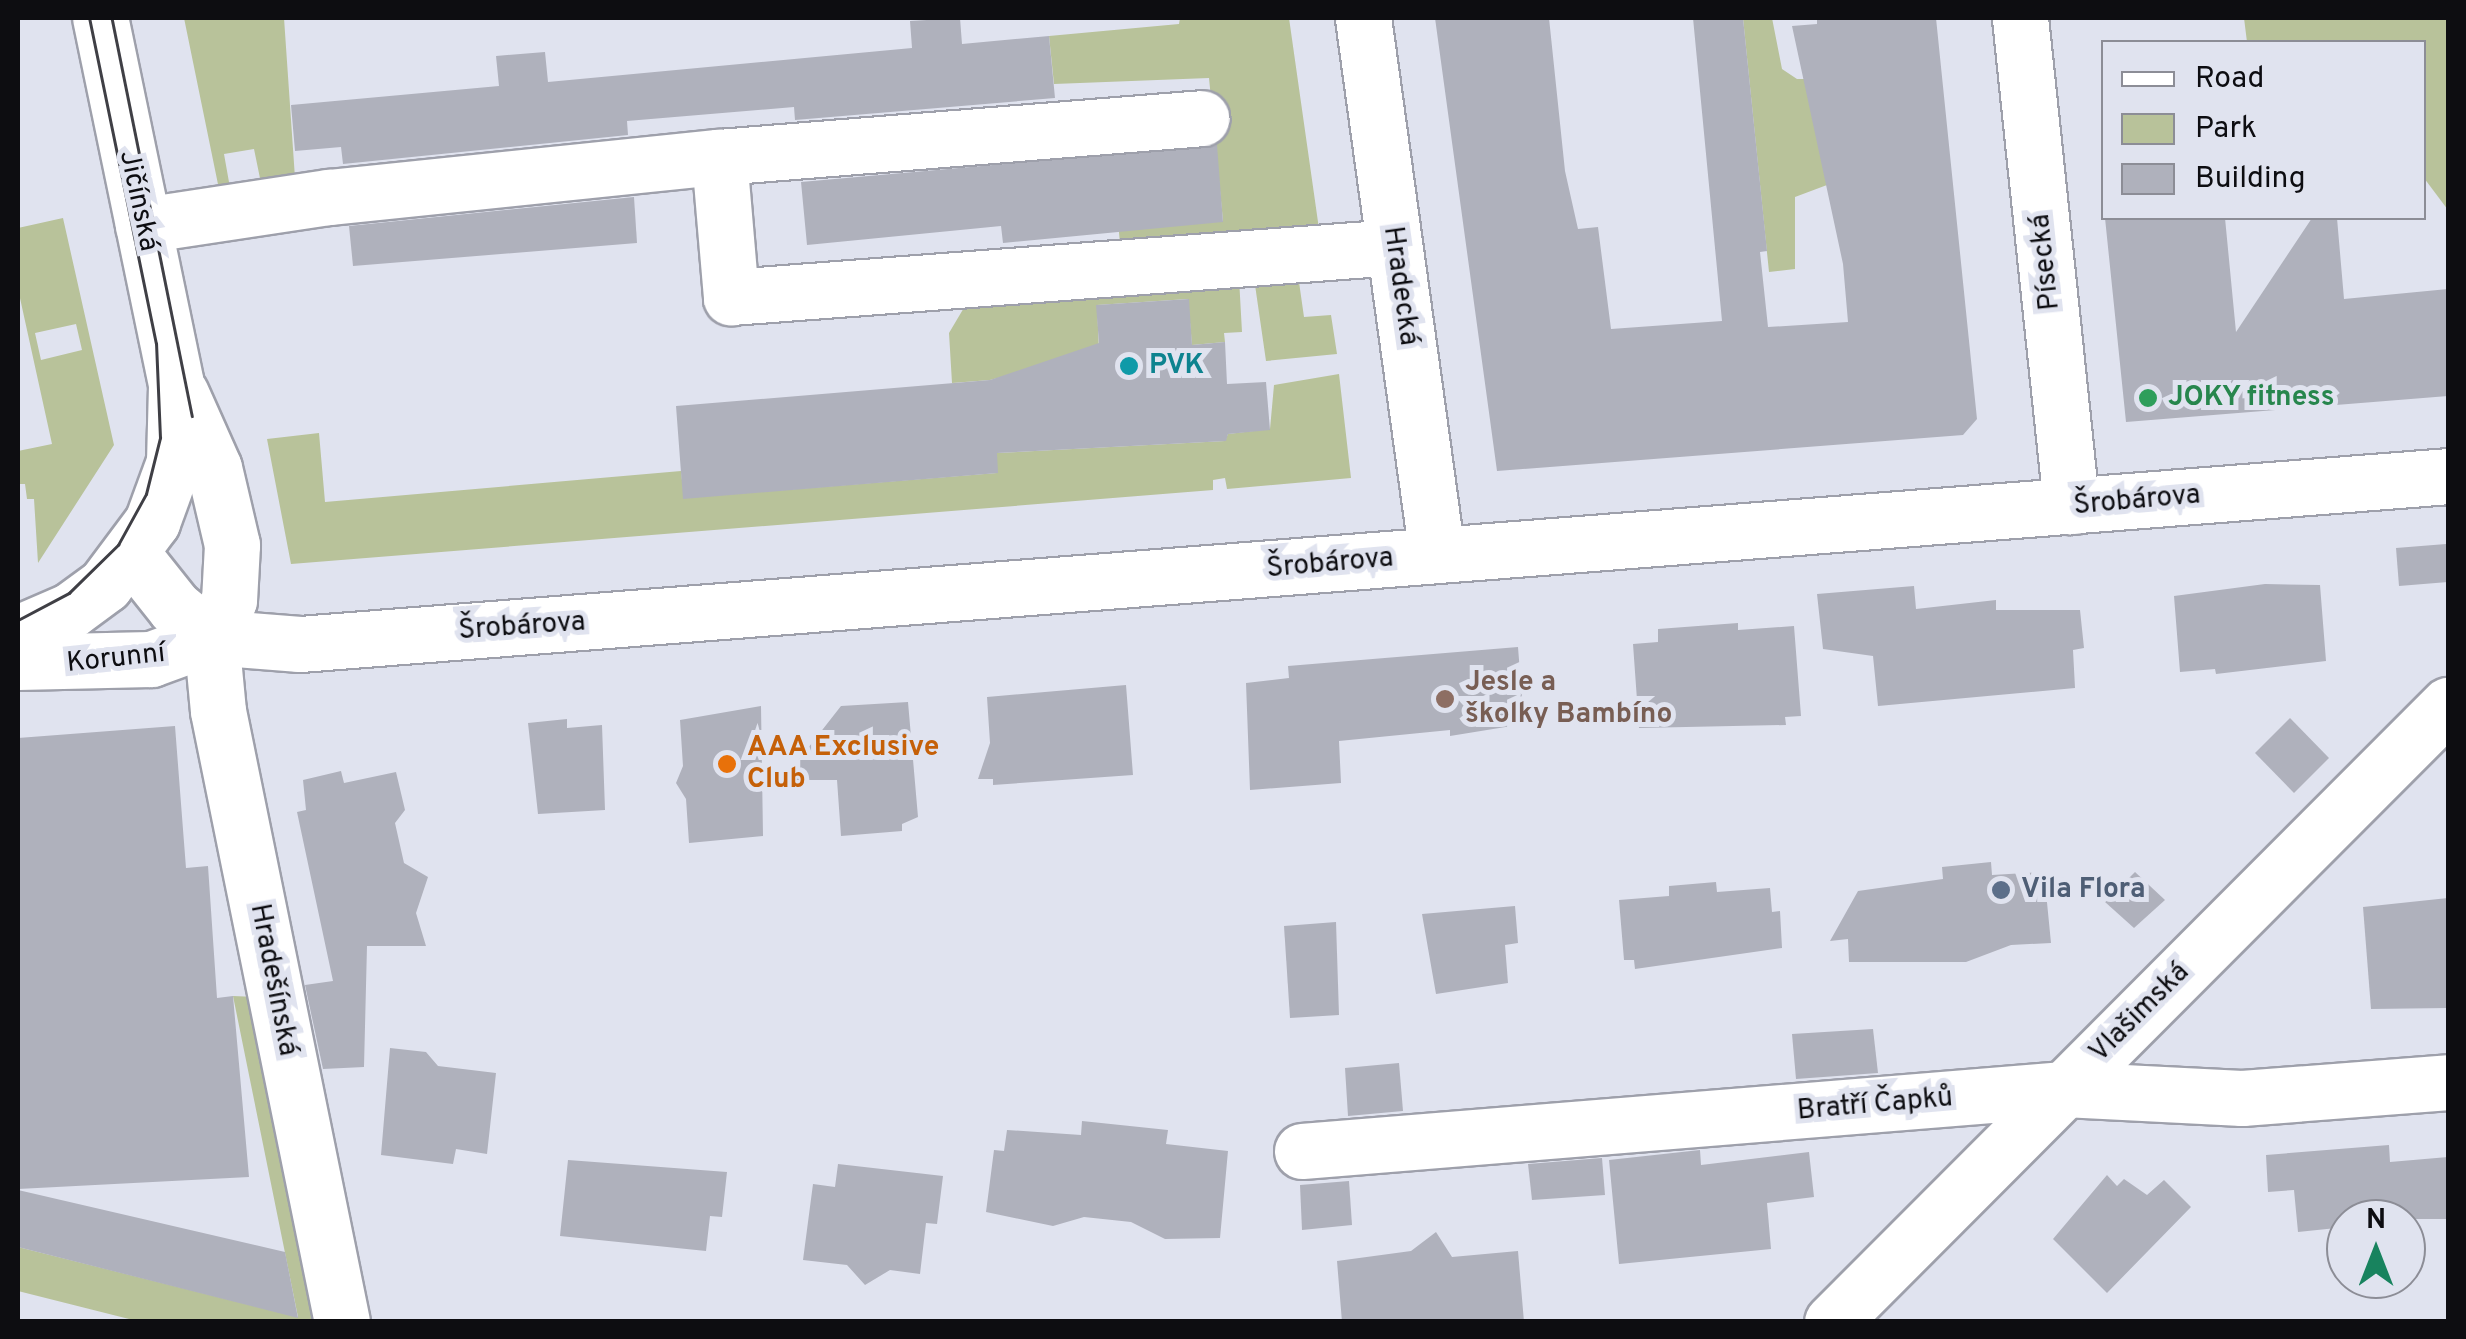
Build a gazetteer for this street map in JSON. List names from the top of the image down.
{
  "streets": {
    "street": [
      "Jičínská",
      "Písecká",
      "Hradecká",
      "Šrobárova",
      "Korunní",
      "Hradešínská",
      "Vlašimská",
      "Bratří Čapků"
    ]
  },
  "crossings": [
    ["Jičínská", "Šrobárova"],
    ["Jičínská", "Korunní"],
    ["Jičínská", "Hradešínská"],
    ["Písecká", "Šrobárova"],
    ["Hradecká", "Šrobárova"],
    ["Šrobárova", "Korunní"],
    ["Šrobárova", "Hradešínská"],
    ["Korunní", "Hradešínská"],
    ["Vlašimská", "Bratří Čapků"]
  ],
  "places": [
    "PVK",
    "JOKY fitness",
    "Jesle a školky Bambíno",
    "AAA Exclusive Club",
    "Vila Flora"
  ],
  "legend": ["Road", "Park", "Building"],
  "north": "top"
}
